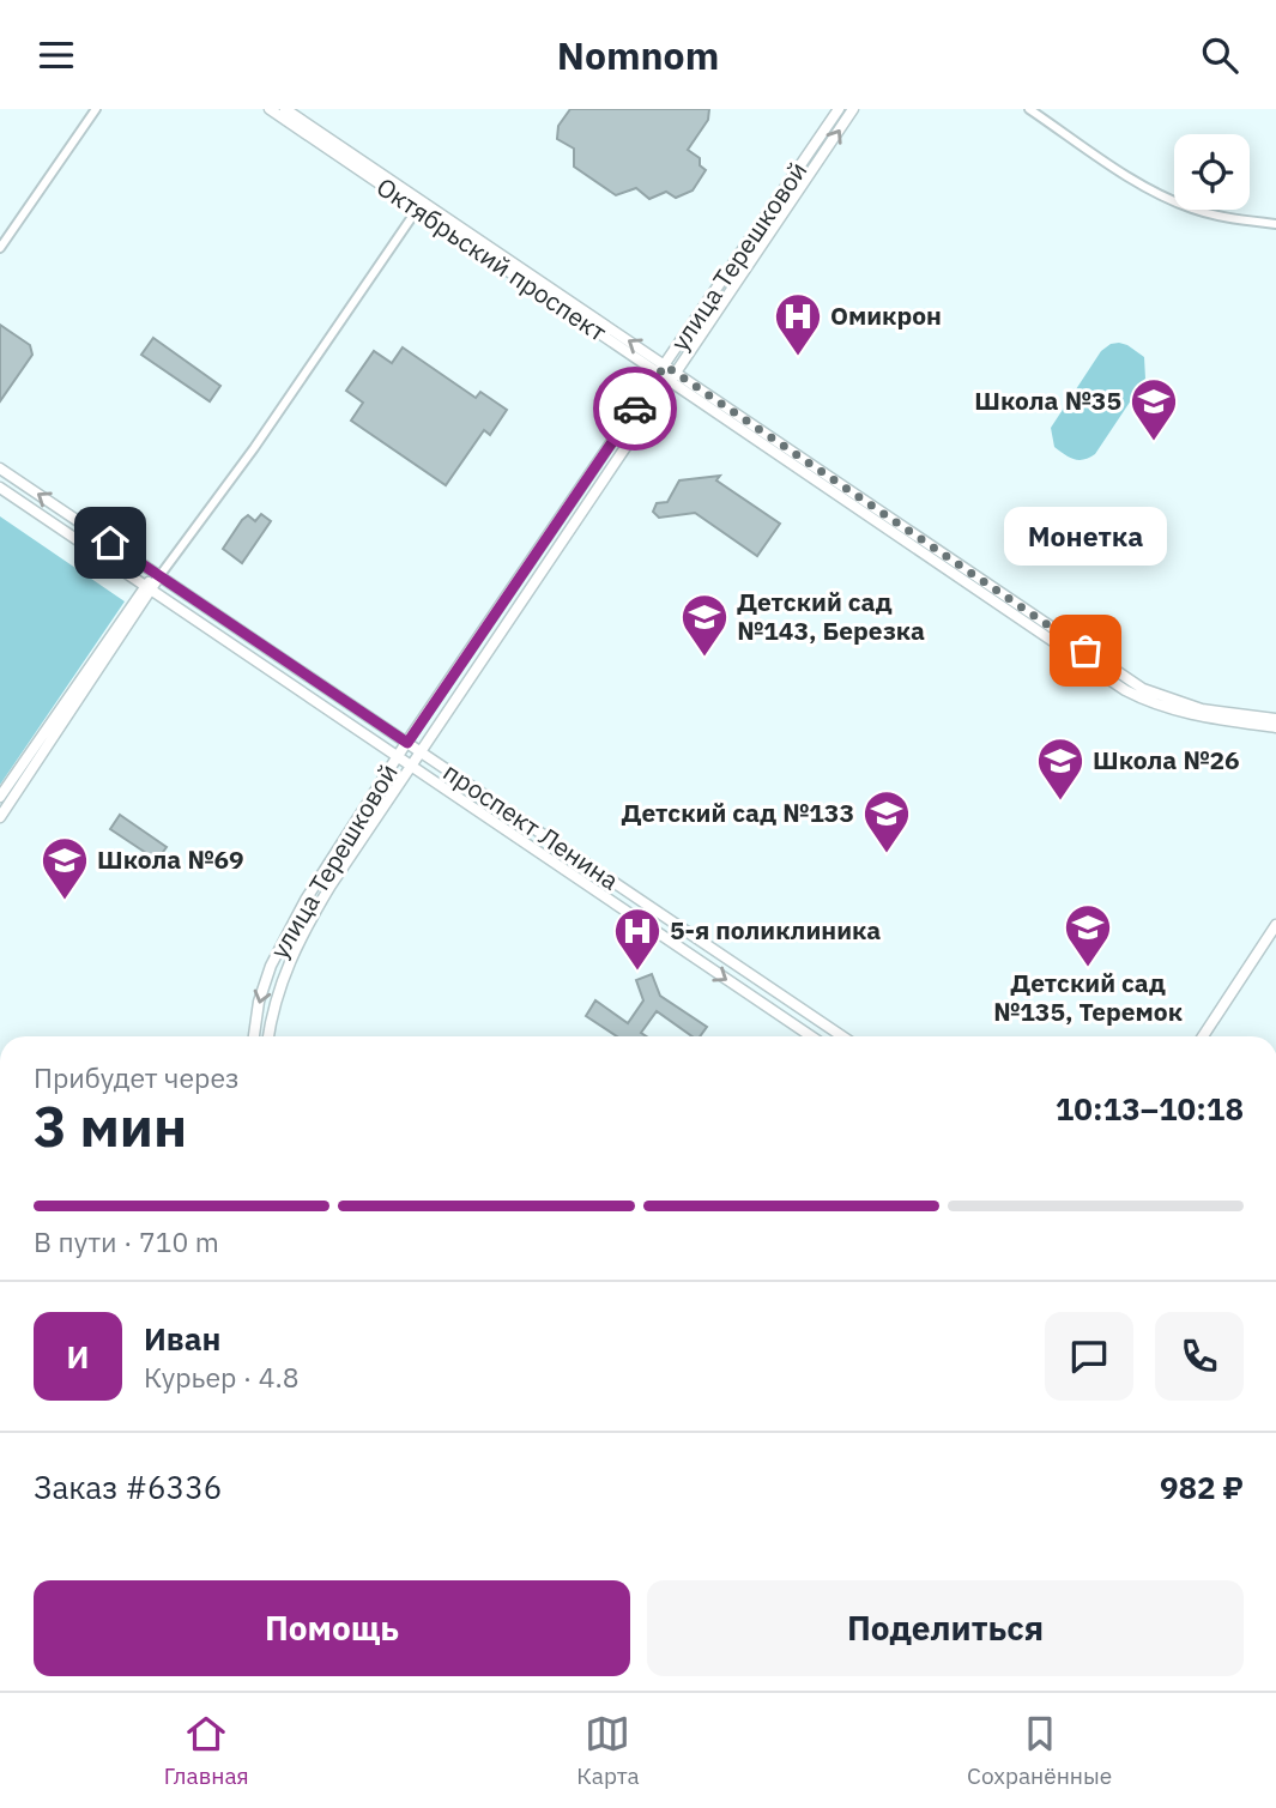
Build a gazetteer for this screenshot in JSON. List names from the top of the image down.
{
  "streets": {
    "main road": ["улица Терешковой", "Октябрьский проспект", "проспект Ленина"]
  },
  "crossings": [
    ["улица Терешковой", "Октябрьский проспект"],
    ["улица Терешковой", "проспект Ленина"]
  ],
  "places": {
    "hospital": ["Омикрон", "5-я поликлиника"],
    "school or university": [
      "Школа №35",
      "Детский сад №143, Березка",
      "Школа №26",
      "Детский сад №133",
      "Школа №69",
      "Детский сад №135, Теремок"
    ],
    "other": ["Монетка"]
  },
  "page": {
    "header": "Nomnom",
    "bubble": "Монетка",
    "heading": ["3 мин", "Прибудет через", "10:13–10:18"],
    "panel": [
      "Иван",
      "Курьер · 4.8",
      "Заказ #6336",
      "982 ₽"
    ],
    "bar": "В пути · 710 m",
    "round": "И",
    "buttons": ["Помощь", "Поделиться"],
    "tabs": ["Главная", "Карта", "Сохранённые"]
  }
}
